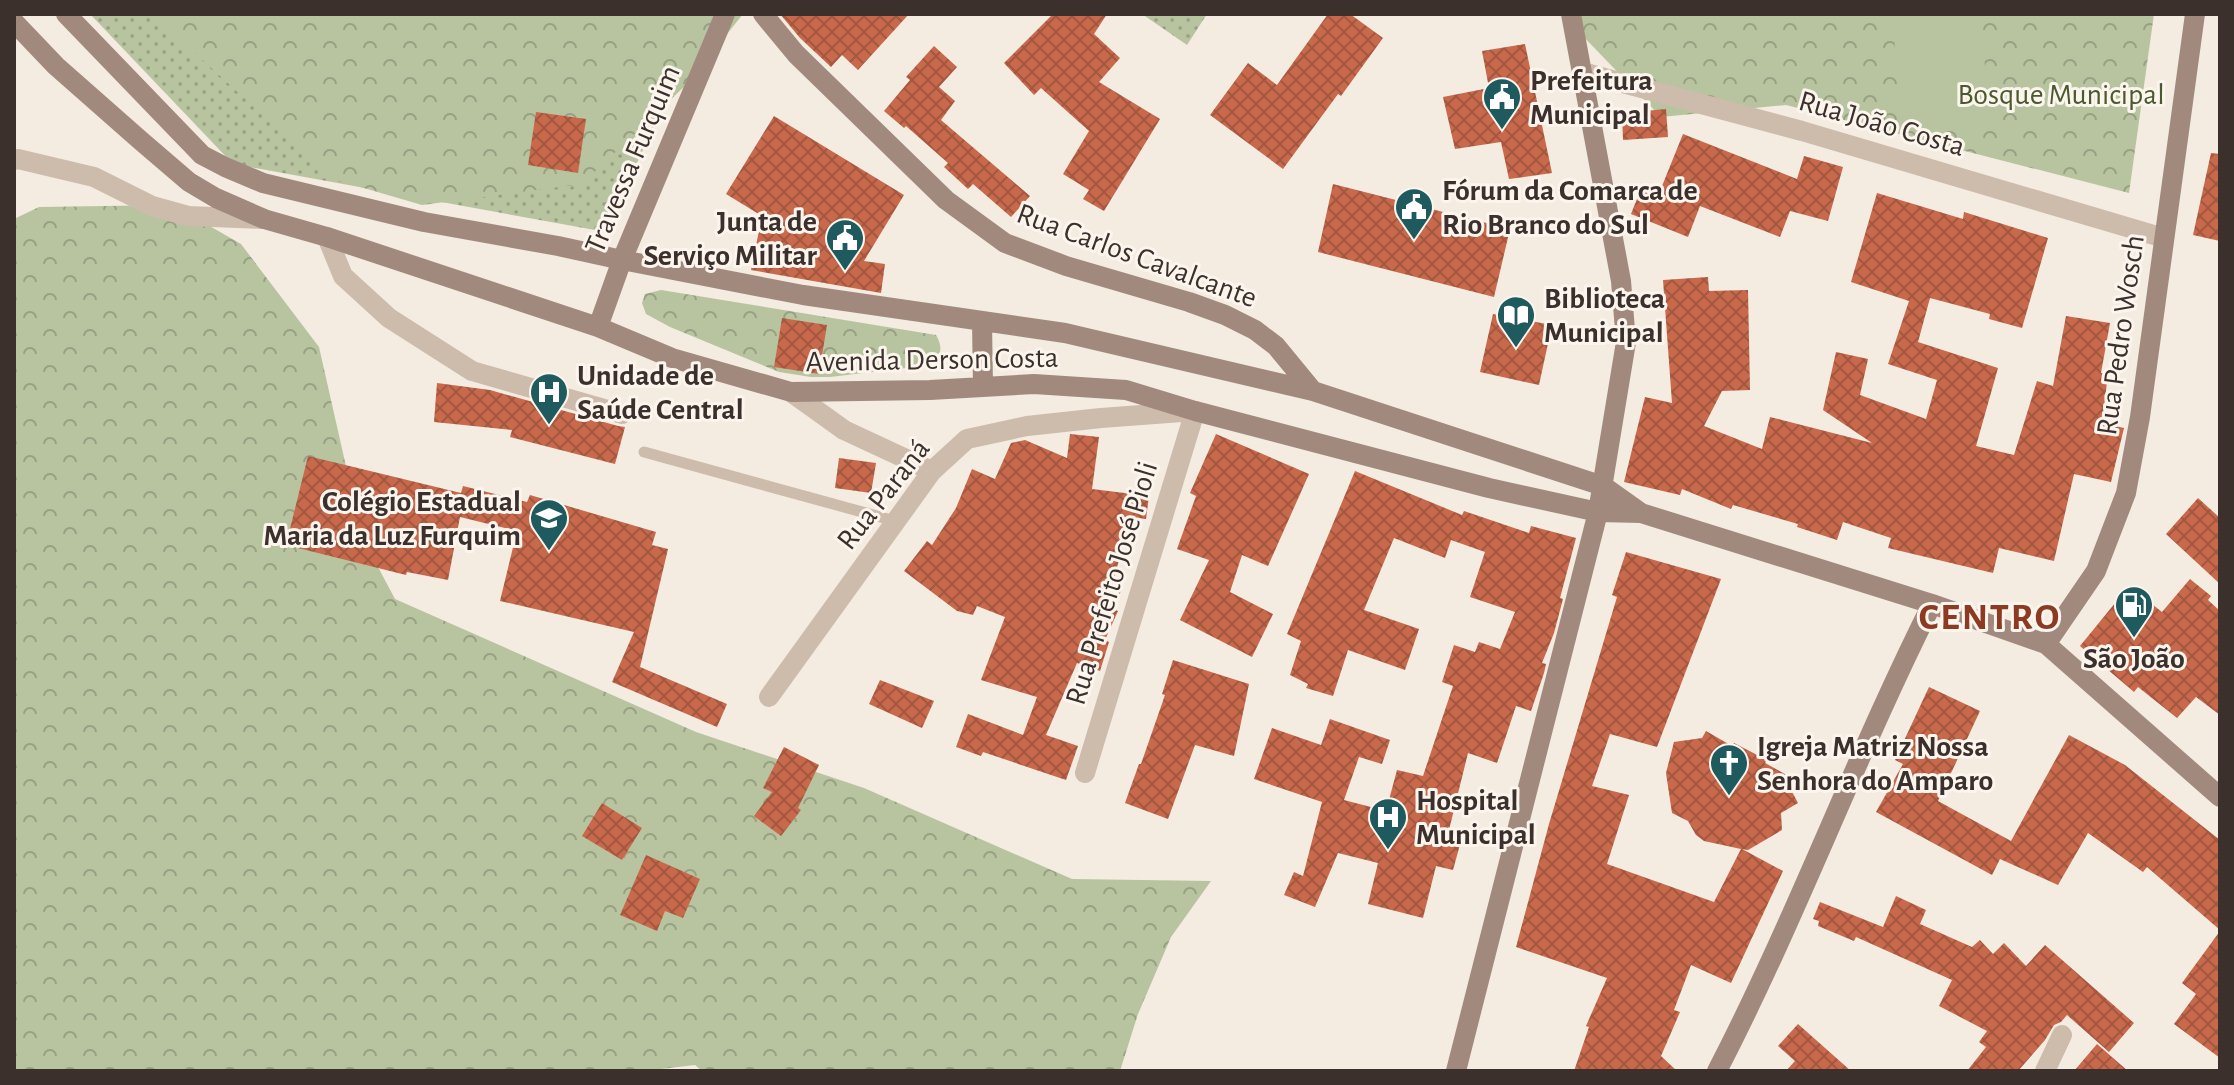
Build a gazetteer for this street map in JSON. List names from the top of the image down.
{
  "streets": {
    "main road": [
      "Travessa Furquim",
      "Rua Carlos Cavalcante",
      "Rua Pedro Wosch",
      "Avenida Derson Costa"
    ],
    "street": ["Rua João Costa", "Rua Paraná", "Rua Prefeito José Pioli"]
  },
  "crossings": [
    ["Rua João Costa", "Rua Pedro Wosch"],
    ["Travessa Furquim", "Avenida Derson Costa"],
    ["Rua Carlos Cavalcante", "Avenida Derson Costa"],
    ["Avenida Derson Costa", "Rua Paraná"],
    ["Avenida Derson Costa", "Rua Prefeito José Pioli"],
    ["Rua Paraná", "Rua Prefeito José Pioli"]
  ],
  "districts": ["CENTRO"],
  "parks": ["Bosque Municipal"],
  "places": {
    "public building": ["Prefeitura Municipal", "Fórum da Comarca de Rio Branco do Sul", "Junta de Serviço Militar"],
    "library": ["Biblioteca Municipal"],
    "hospital": ["Unidade de Saúde Central", "Hospital Municipal"],
    "school or university": ["Colégio Estadual Maria da Luz Furquim"],
    "fuel station": ["São João"],
    "church": ["Igreja Matriz Nossa Senhora do Amparo"]
  }
}
